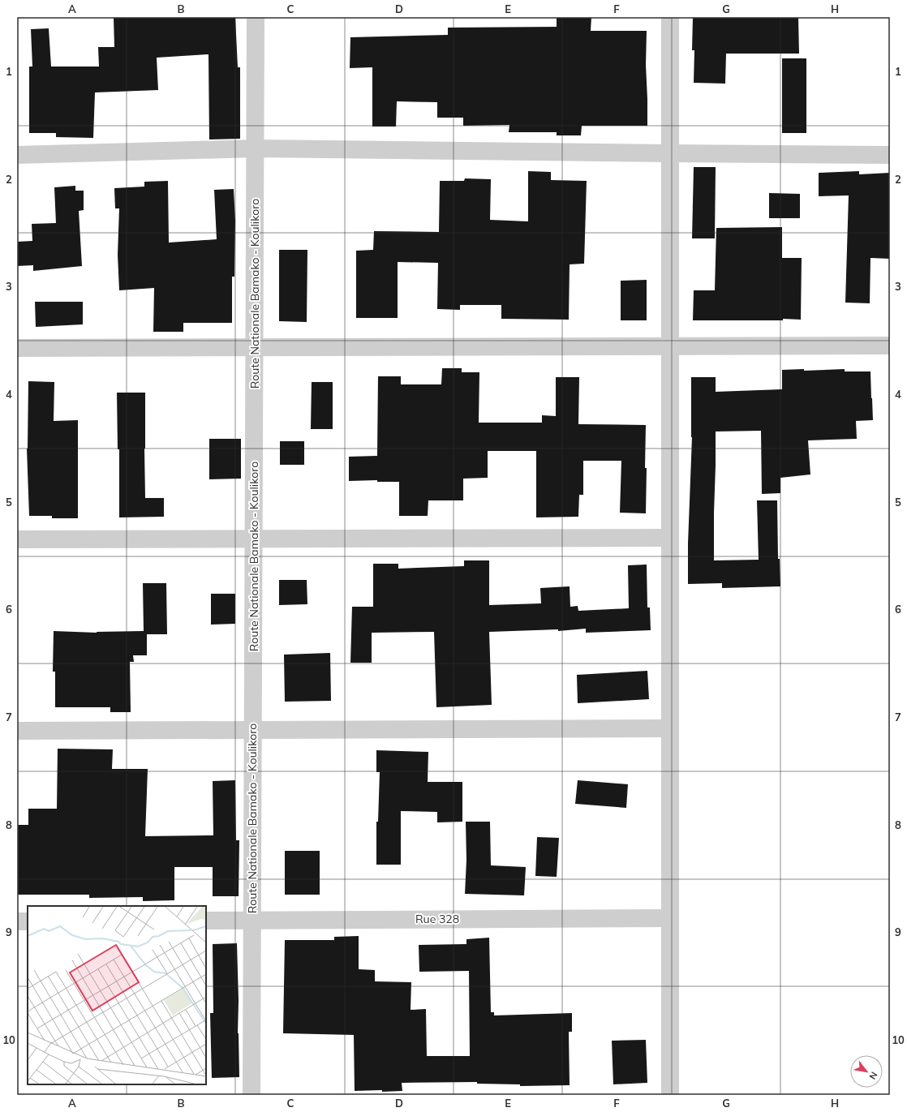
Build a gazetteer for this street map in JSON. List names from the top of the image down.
{
  "streets": {
    "street": ["Route Nationale Bamako - Koulikoro", "Rue 328"]
  },
  "crossings": [
    ["Route Nationale Bamako - Koulikoro", "Rue 328"]
  ],
  "north": "bottom right",
  "grid": {
    "columns": [
      "A",
      "B",
      "C",
      "D",
      "E",
      "F",
      "G",
      "H"
    ],
    "rows": [
      "1",
      "2",
      "3",
      "4",
      "5",
      "6",
      "7",
      "8",
      "9",
      "10"
    ]
  }
}
